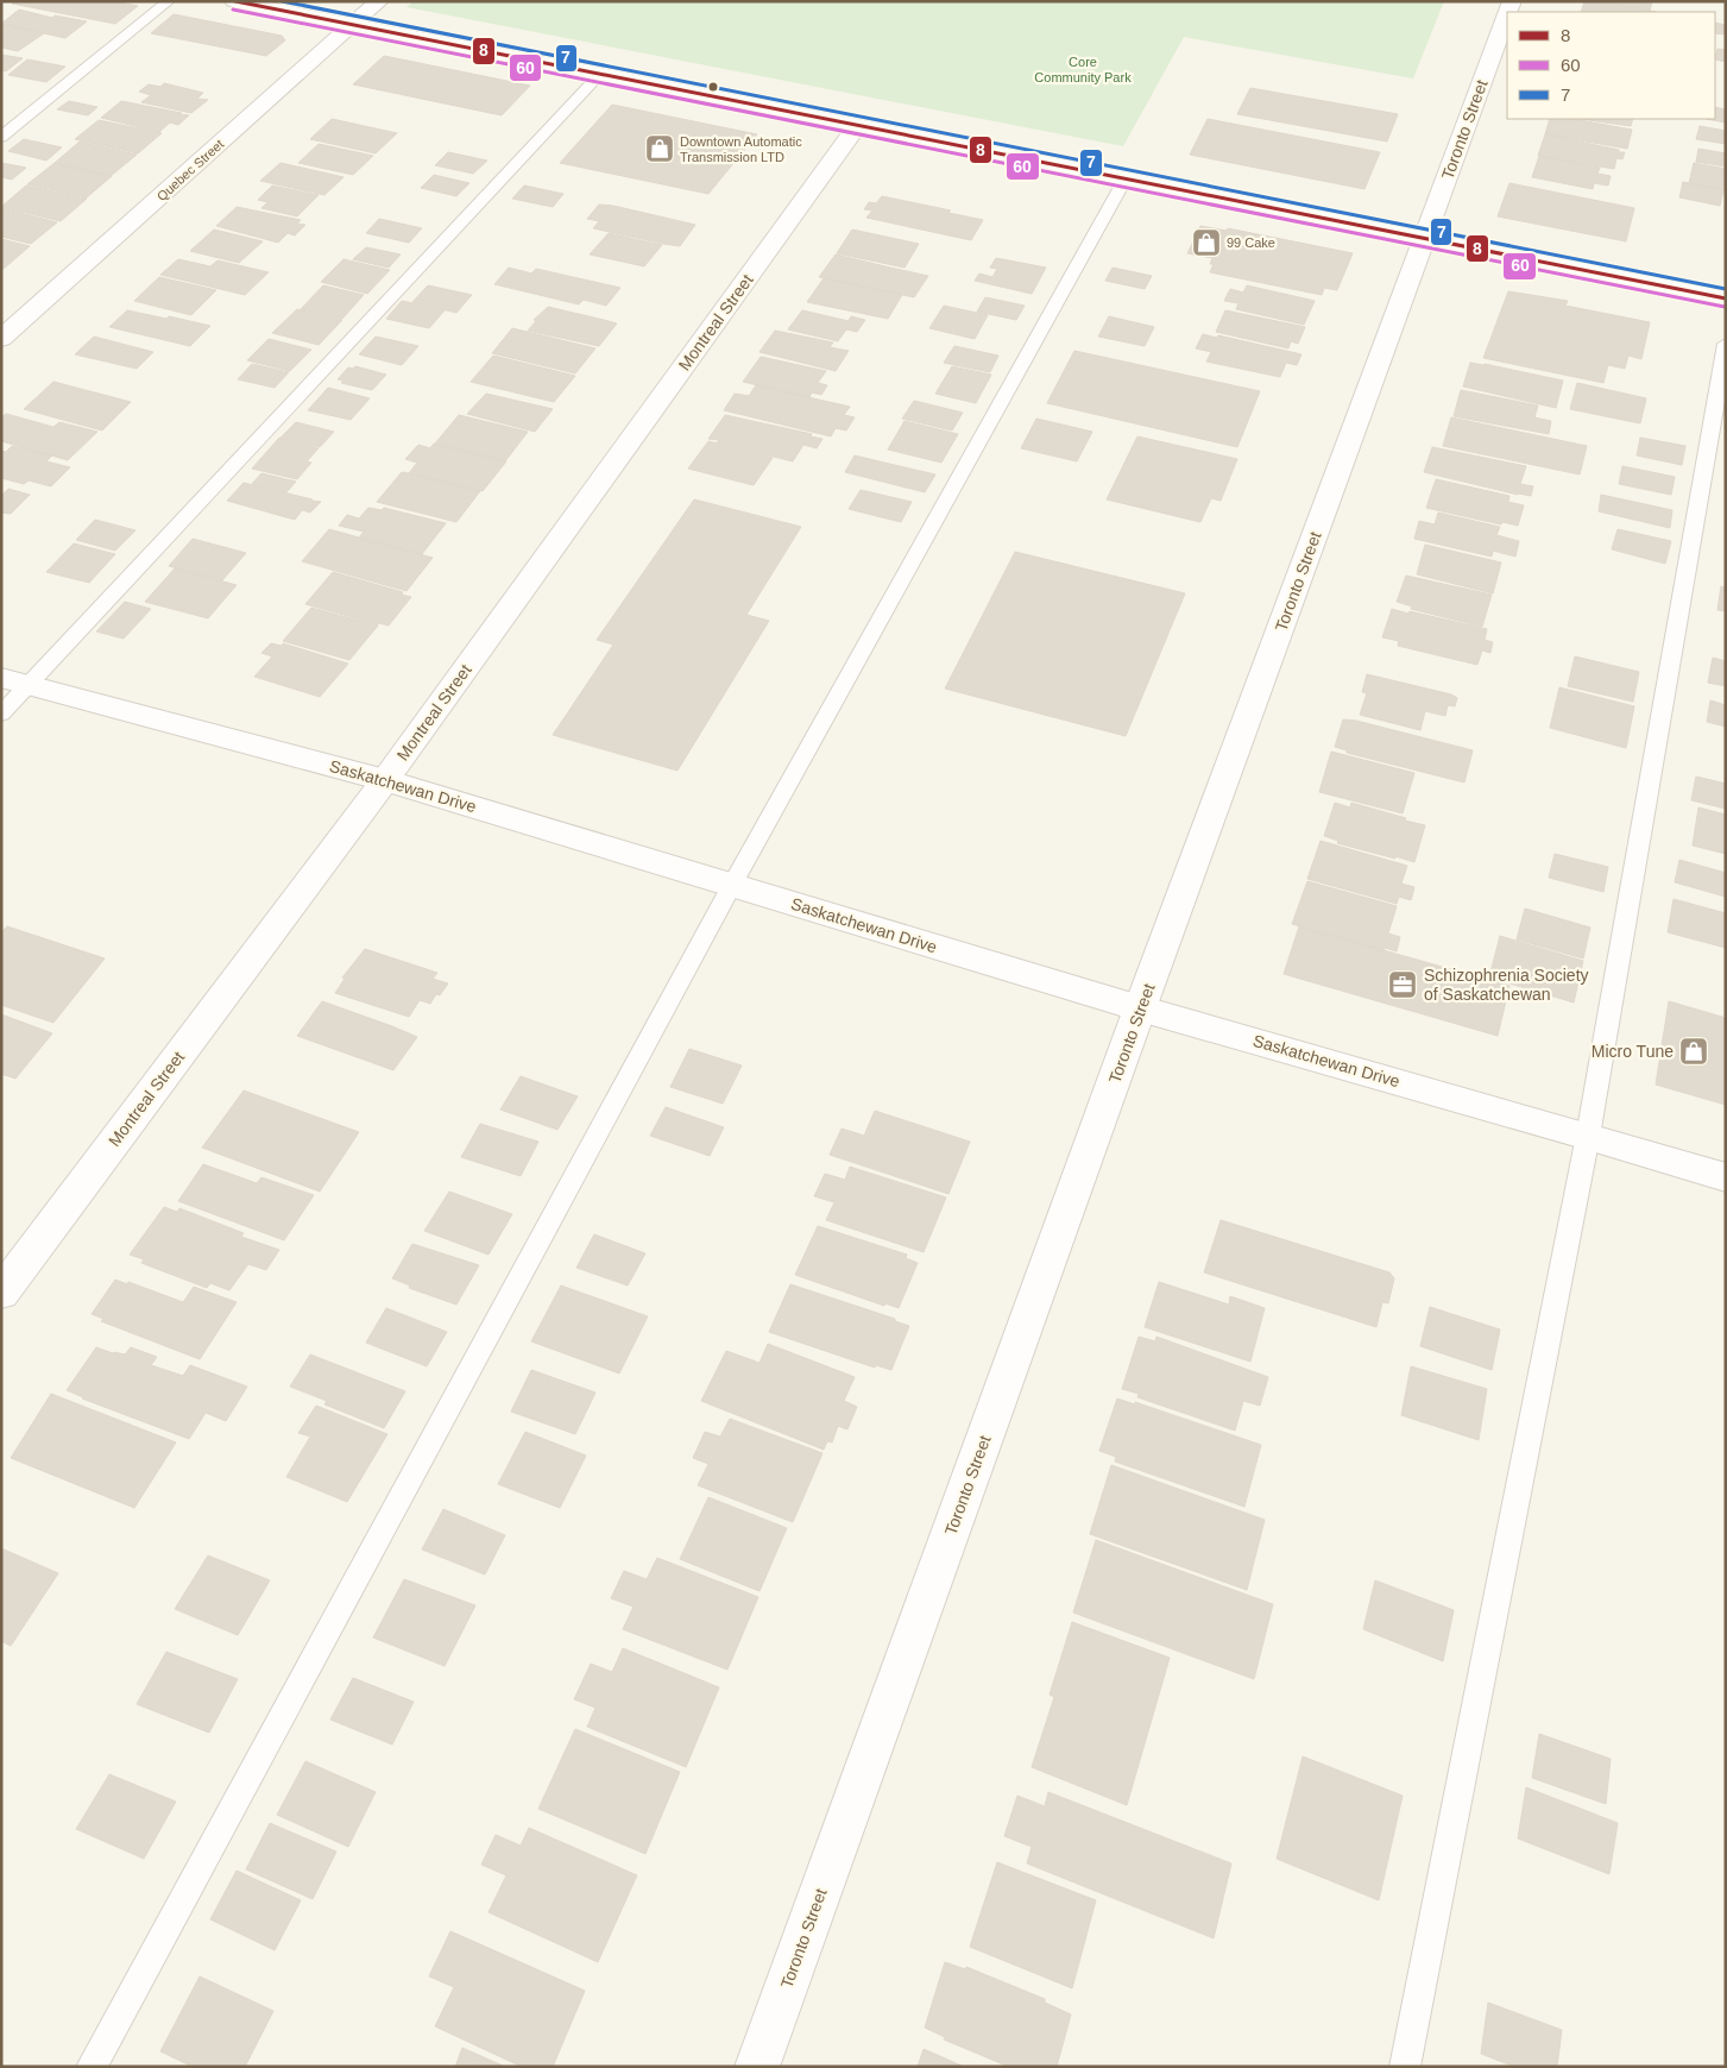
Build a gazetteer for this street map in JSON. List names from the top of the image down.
{
  "streets": {
    "street": [
      "Toronto Street",
      "Quebec Street",
      "Montreal Street",
      "Saskatchewan Drive"
    ]
  },
  "crossings": [
    ["Toronto Street", "Saskatchewan Drive"],
    ["Montreal Street", "Saskatchewan Drive"]
  ],
  "parks": ["Core Community Park"],
  "places": {
    "shop": ["Downtown Automatic Transmission LTD", "99 Cake", "Micro Tune"],
    "office": ["Schizophrenia Society of Saskatchewan"]
  },
  "lines": ["transit line 8", "transit line 7", "transit line 60"],
  "legend": ["8", "60", "7"]
}
